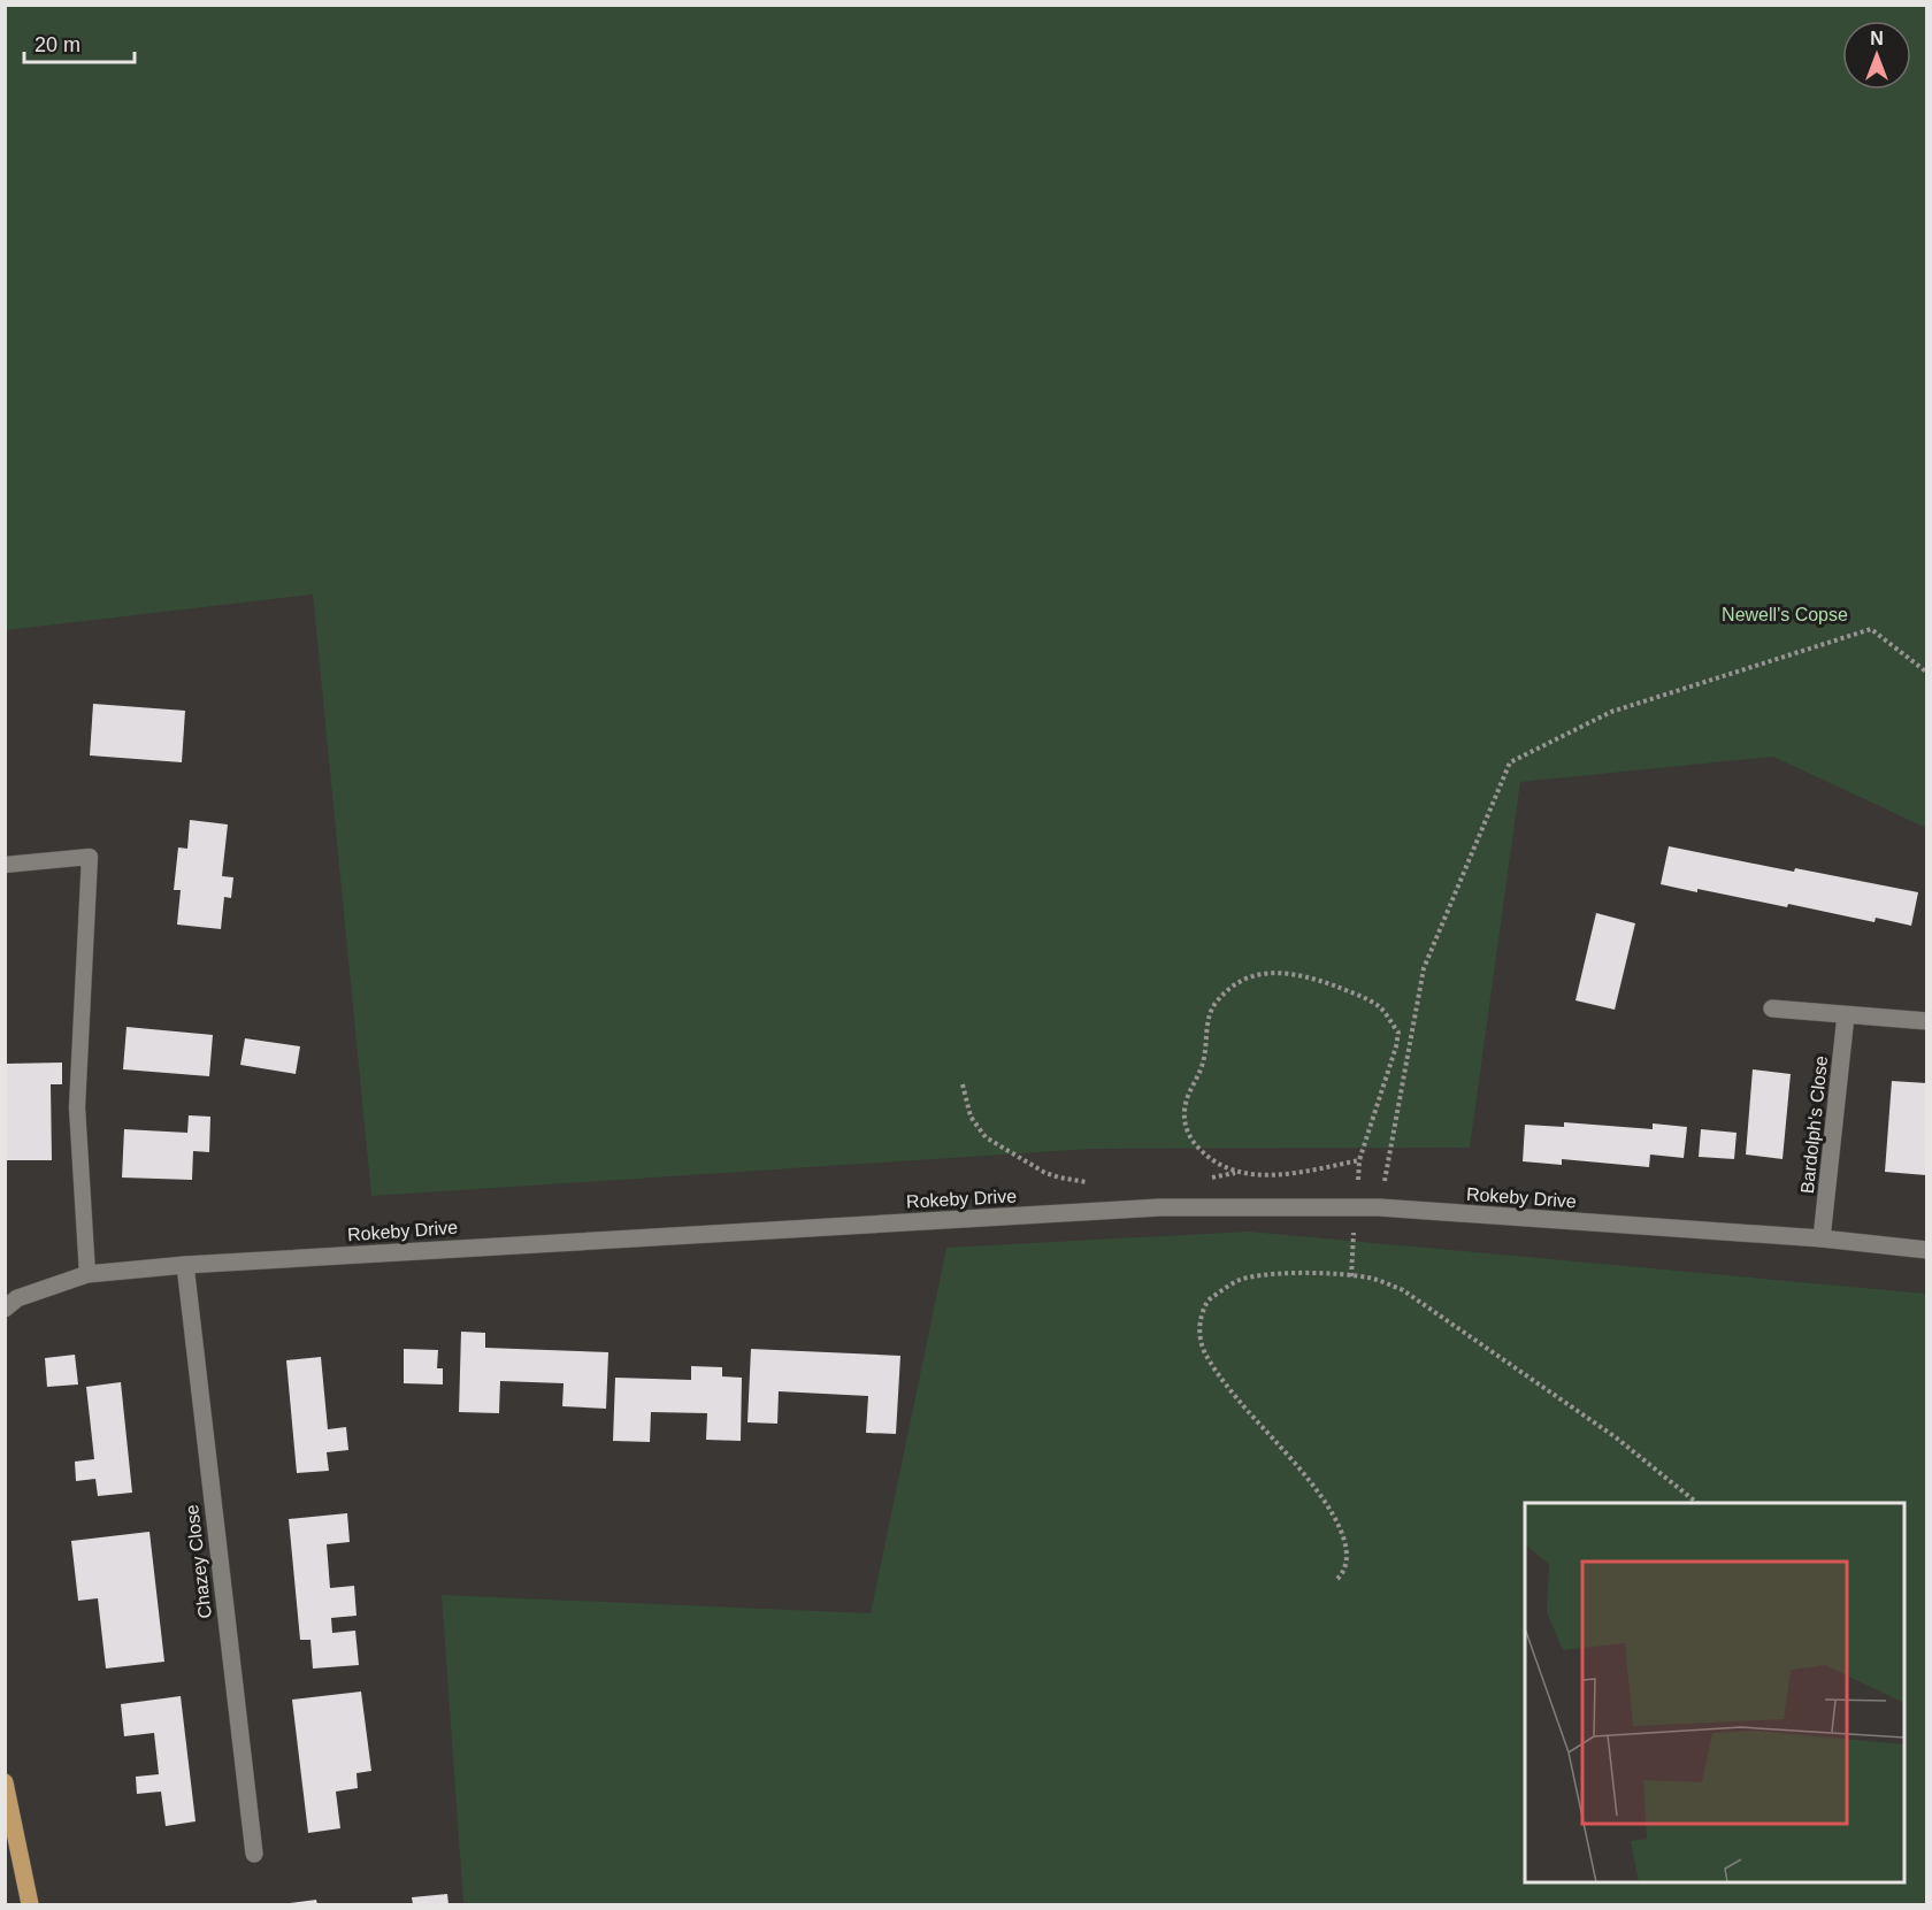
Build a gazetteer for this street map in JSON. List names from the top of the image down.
{
  "streets": {
    "street": ["Bardolph's Close", "Rokeby Drive", "Chazey Close"]
  },
  "crossings": [
    ["Bardolph's Close", "Rokeby Drive"],
    ["Rokeby Drive", "Chazey Close"]
  ],
  "parks": ["Newell's Copse"],
  "scale_bar": "20 m",
  "north": "top"
}
